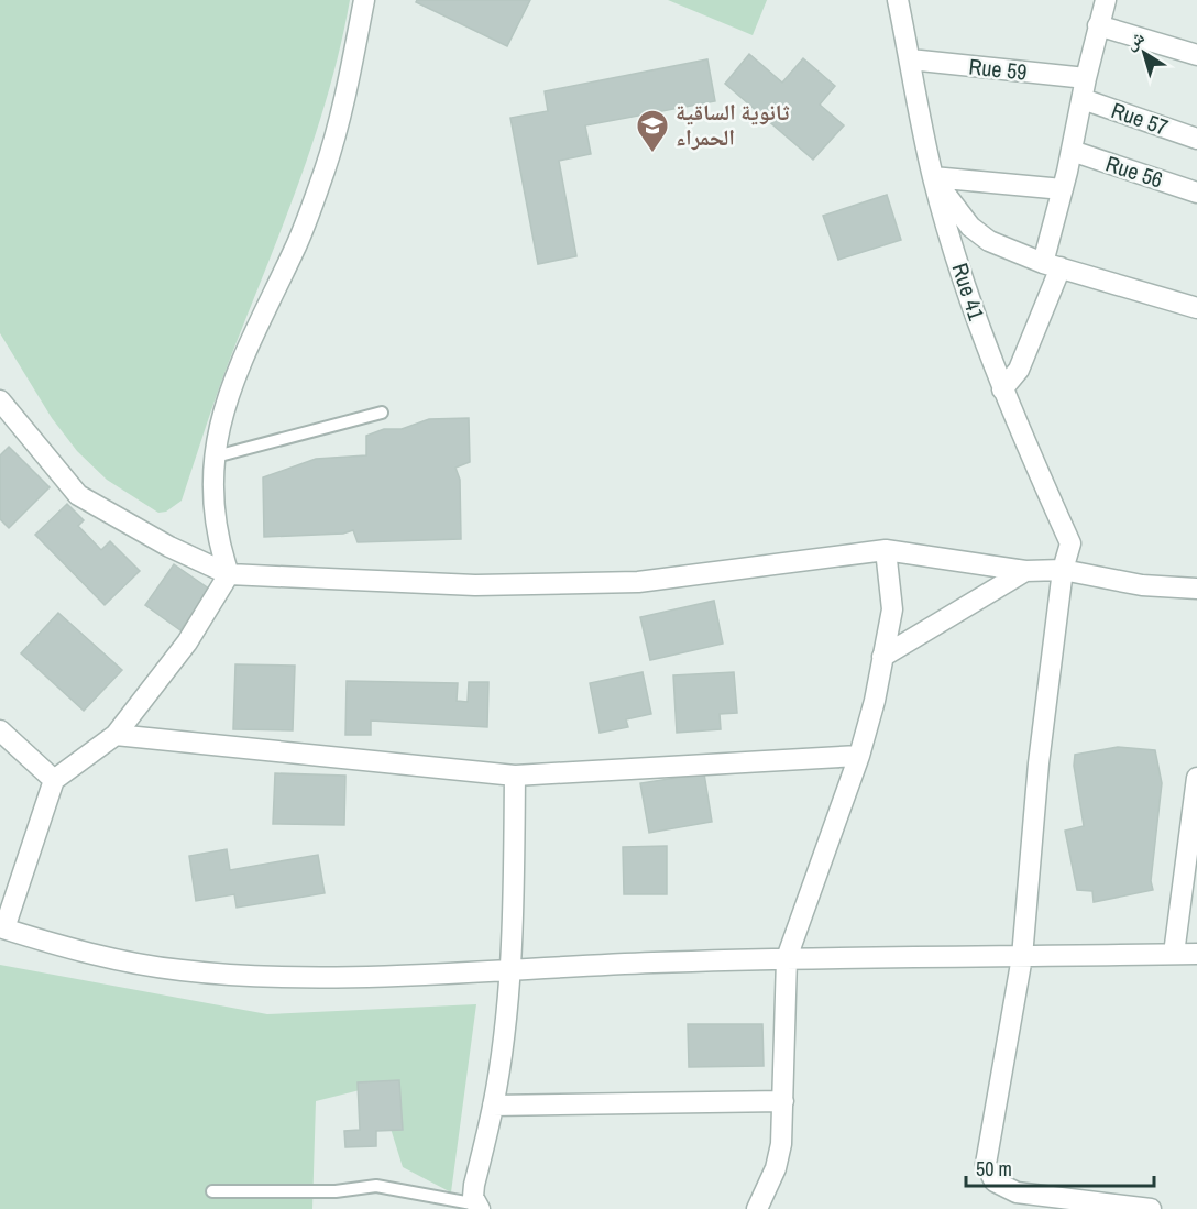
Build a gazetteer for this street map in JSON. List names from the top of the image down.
{
  "streets": {
    "street": [
      "Rue 59",
      "Rue 57",
      "Rue 56",
      "Rue 41"
    ]
  },
  "crossings": [
    ["Rue 59", "Rue 41"]
  ],
  "places": {
    "school or university": ["ثانوية الساقية الحمراء"]
  },
  "scale_bar": "50 m",
  "north": "top left"
}
